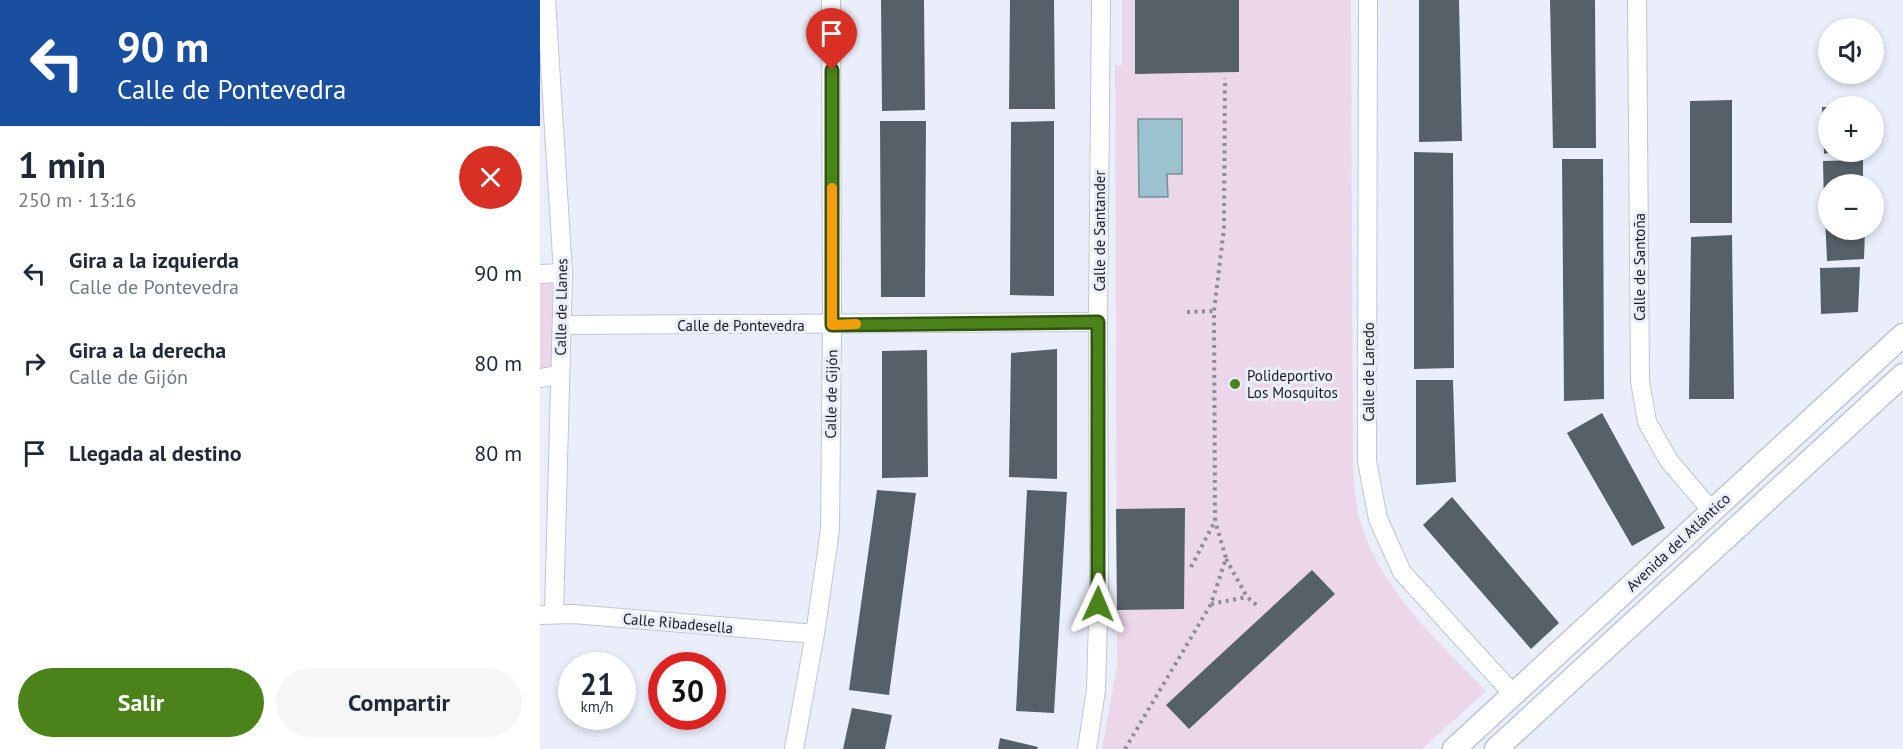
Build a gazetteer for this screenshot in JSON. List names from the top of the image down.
{
  "streets": {
    "street": [
      "Calle de Santander",
      "Calle de Santoña",
      "Calle de Llanes",
      "Calle de Pontevedra",
      "Calle de Laredo",
      "Calle de Gijón",
      "Avenida del Atlántico",
      "Calle Ribadesella"
    ]
  },
  "crossings": [
    ["Calle de Santander", "Calle de Pontevedra"],
    ["Calle de Santoña", "Avenida del Atlántico"],
    ["Calle de Llanes", "Calle de Pontevedra"],
    ["Calle de Llanes", "Calle Ribadesella"],
    ["Calle de Pontevedra", "Calle de Gijón"],
    ["Calle de Laredo", "Avenida del Atlántico"],
    ["Calle de Gijón", "Calle Ribadesella"]
  ],
  "places": ["Polideportivo Los Mosquitos"],
  "page": {
    "turn": ["90 m", "Calle de Pontevedra"],
    "map_buttons": ["+", "−"],
    "heading": ["1 min", "250 m · 13:16"],
    "list": [
      {
        "name": "Gira a la izquierda",
        "note": "Calle de Pontevedra",
        "value": "90 m"
      },
      {
        "name": "Gira a la derecha",
        "note": "Calle de Gijón",
        "value": "80 m"
      },
      {
        "name": "Llegada al destino",
        "value": "80 m"
      }
    ],
    "speed": "21 km/h",
    "limit": "30",
    "buttons": ["Salir", "Compartir"]
  }
}
